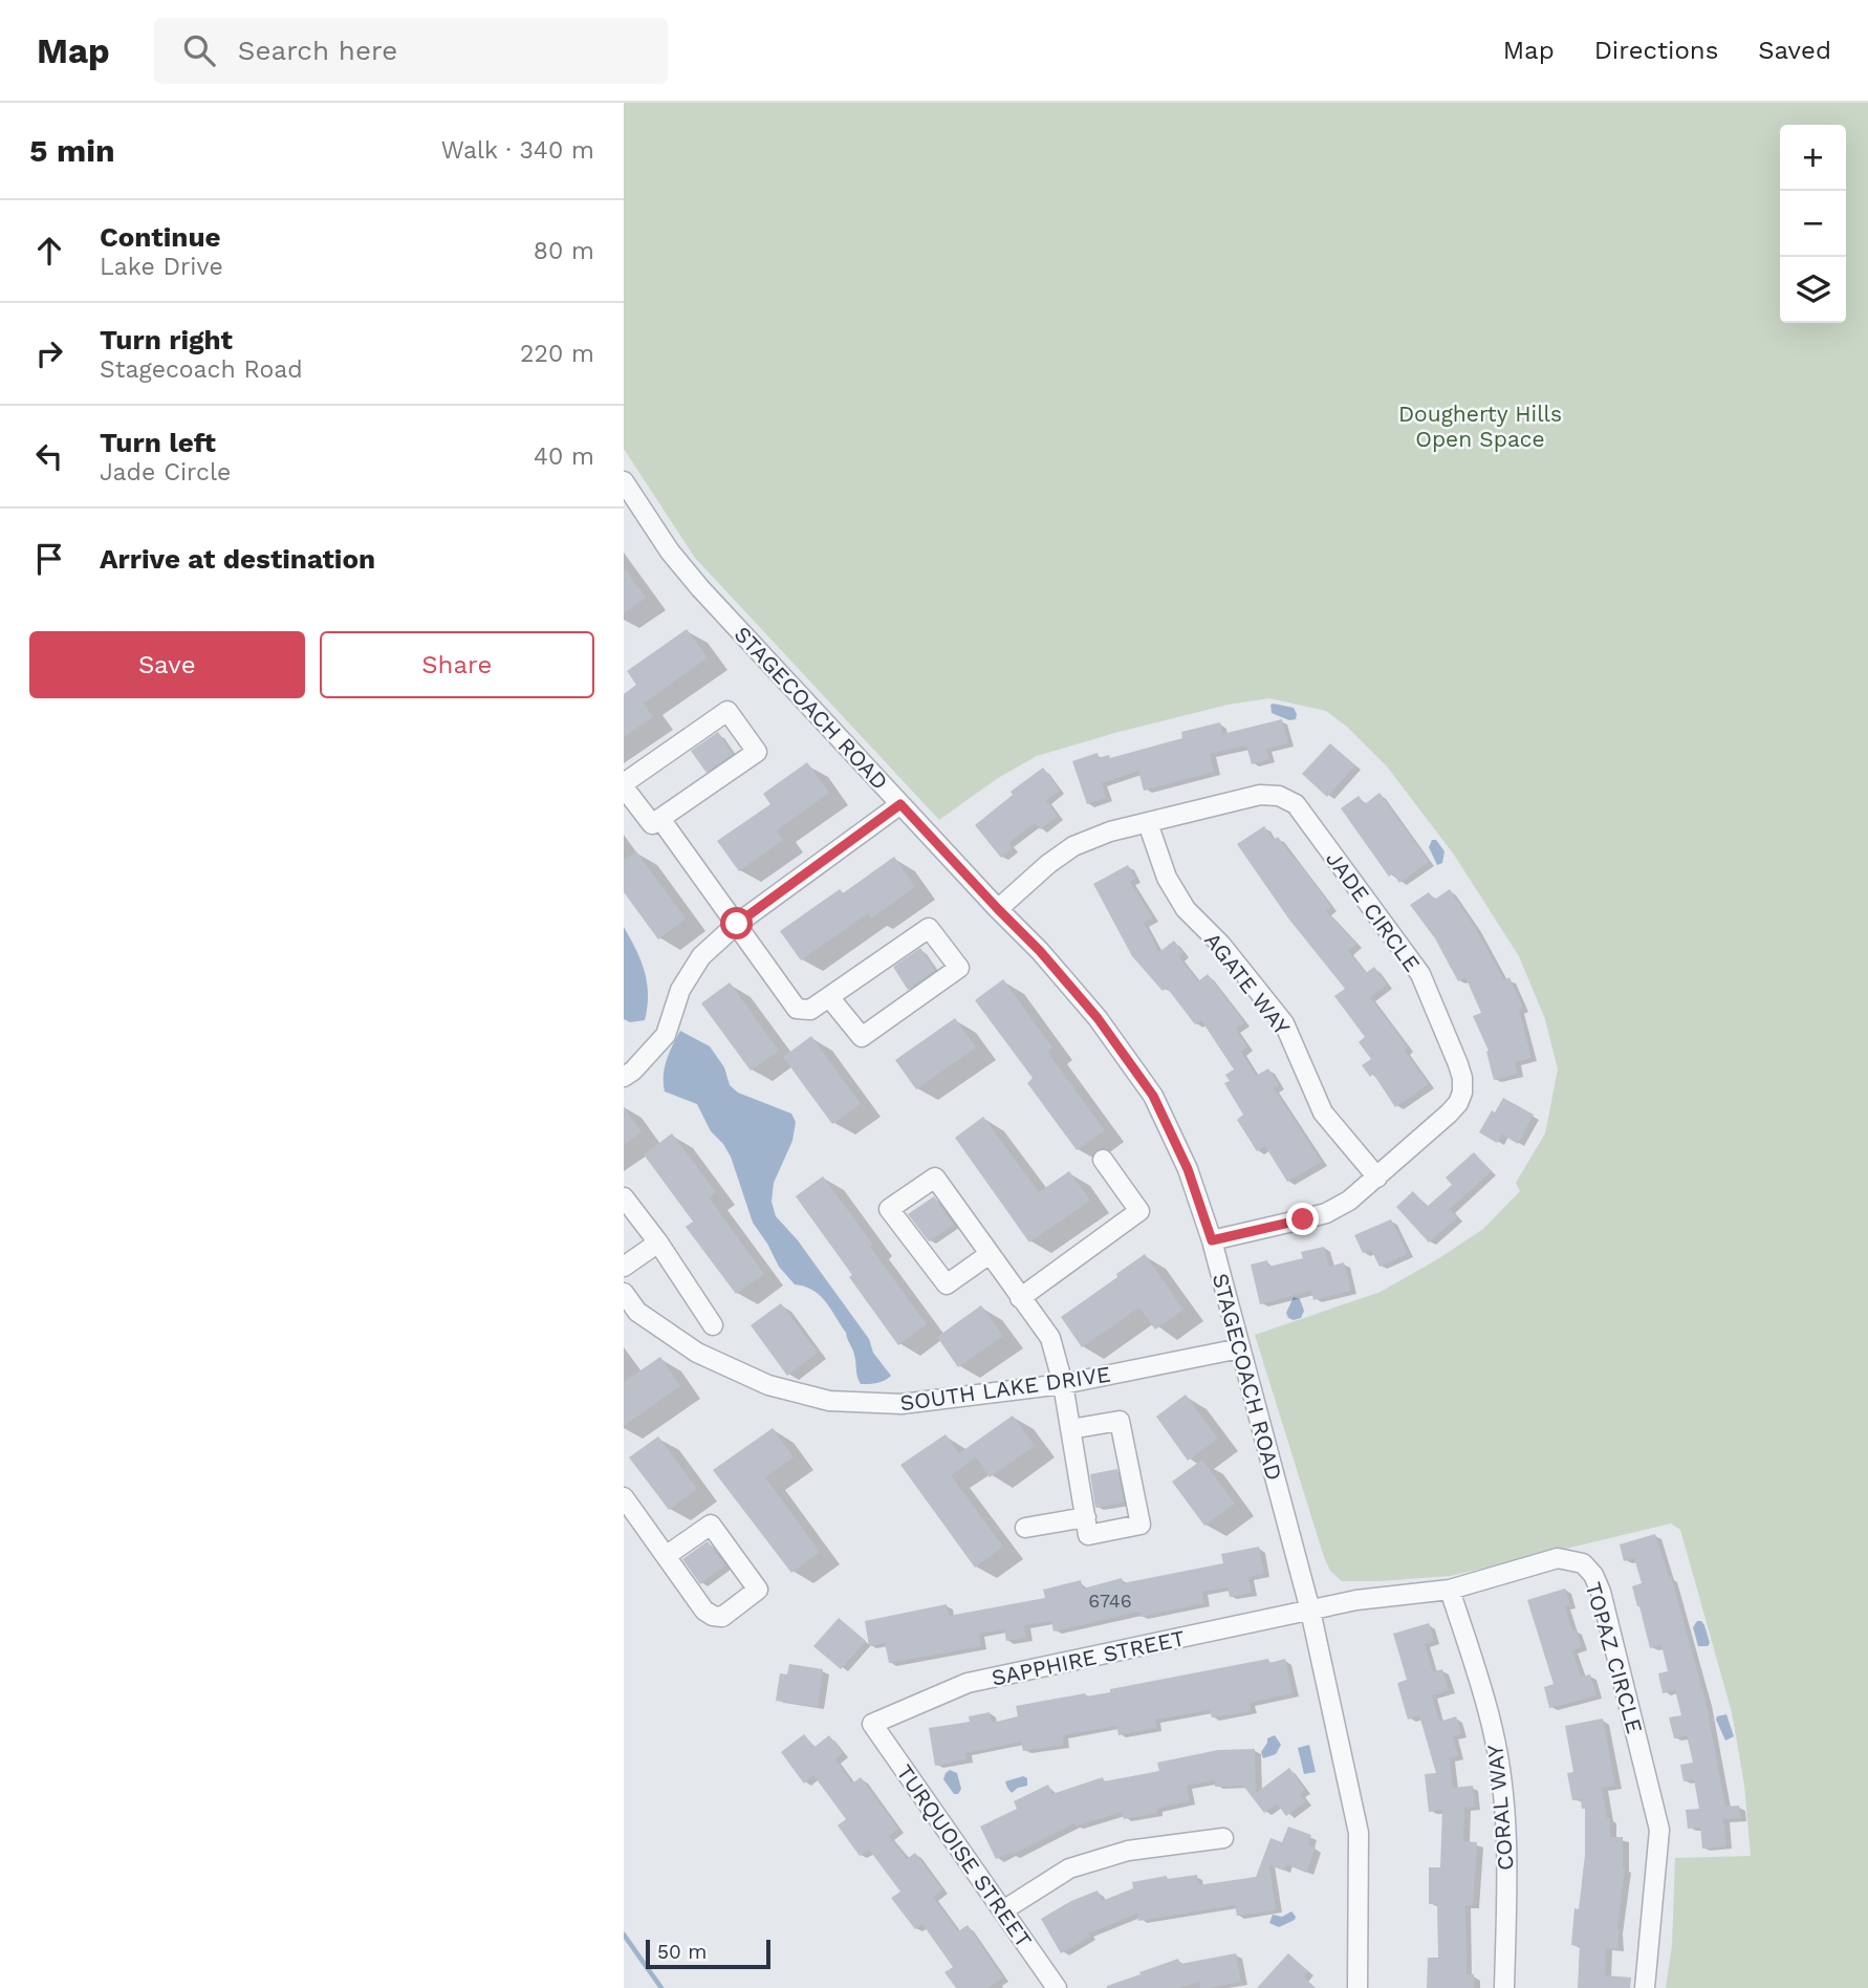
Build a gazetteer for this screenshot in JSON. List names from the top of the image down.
{
  "streets": {
    "street": [
      "STAGECOACH ROAD",
      "JADE CIRCLE",
      "AGATE WAY",
      "SOUTH LAKE DRIVE",
      "SAPPHIRE STREET",
      "TOPAZ CIRCLE",
      "CORAL WAY",
      "TURQUOISE STREET"
    ]
  },
  "crossings": [
    ["STAGECOACH ROAD", "JADE CIRCLE"],
    ["STAGECOACH ROAD", "SOUTH LAKE DRIVE"],
    ["STAGECOACH ROAD", "SAPPHIRE STREET"],
    ["STAGECOACH ROAD", "TOPAZ CIRCLE"],
    ["JADE CIRCLE", "AGATE WAY"],
    ["SAPPHIRE STREET", "TOPAZ CIRCLE"],
    ["SAPPHIRE STREET", "TURQUOISE STREET"],
    ["TOPAZ CIRCLE", "CORAL WAY"]
  ],
  "parks": ["Dougherty Hills Open Space"],
  "house_numbers": ["6746"],
  "scale_bar": "50 m",
  "page": {
    "header": "Map",
    "search": "Search here",
    "nav": ["Map", "Directions", "Saved"],
    "heading": ["5 min", "Walk · 340 m"],
    "map_buttons": ["+", "−"],
    "list": [
      ["Continue", "Lake Drive", "80 m"],
      ["Turn right", "Stagecoach Road", "220 m"],
      ["Turn left", "Jade Circle", "40 m"],
      "Arrive at destination"
    ],
    "buttons": ["Save", "Share"],
    "scale": "50 m"
  }
}
